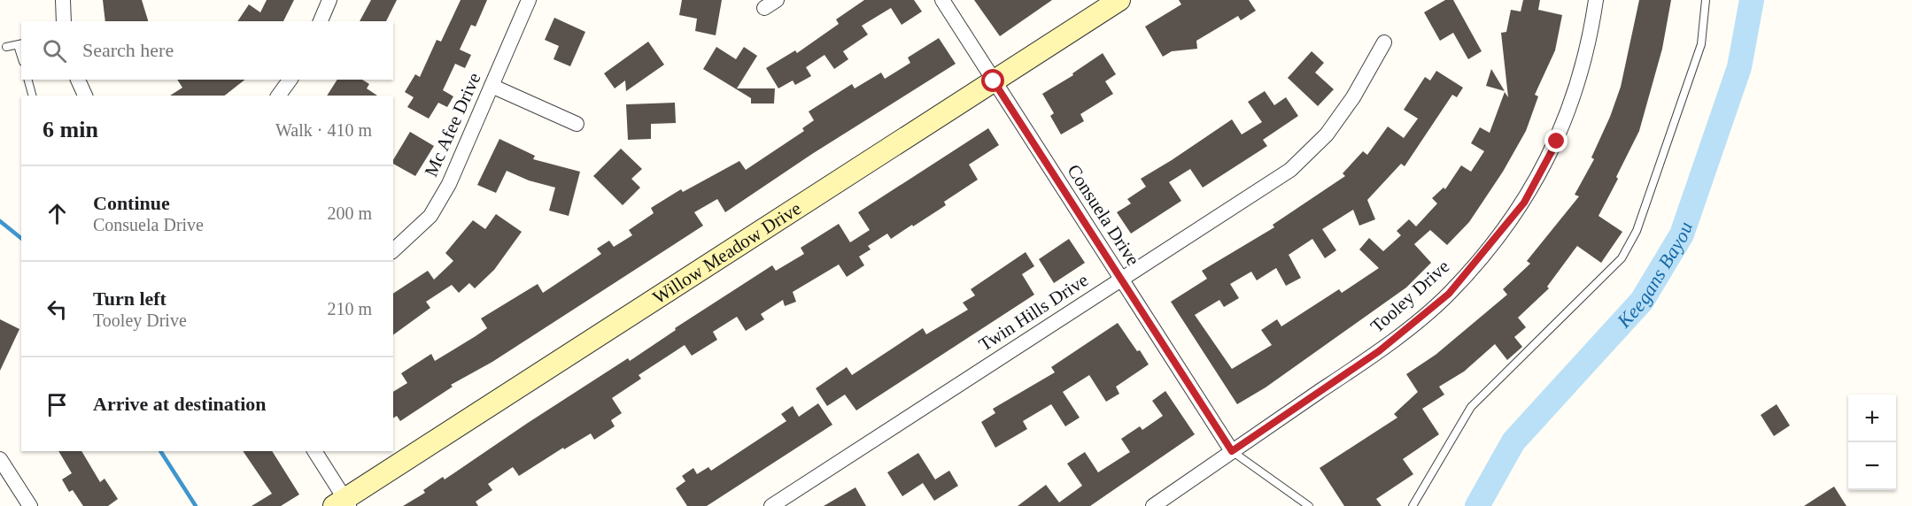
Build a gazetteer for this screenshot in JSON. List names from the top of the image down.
{
  "streets": {
    "street": [
      "Mc Afee Drive",
      "Consuela Drive",
      "Willow Meadow Drive",
      "Tooley Drive",
      "Twin Hills Drive"
    ]
  },
  "crossings": [
    ["Consuela Drive", "Willow Meadow Drive"],
    ["Consuela Drive", "Tooley Drive"],
    ["Consuela Drive", "Twin Hills Drive"]
  ],
  "water": ["Keegans Bayou"],
  "page": {
    "search": "Search here",
    "heading": ["6 min", "Walk · 410 m"],
    "list": [
      ["Continue", "Consuela Drive", "200 m"],
      ["Turn left", "Tooley Drive", "210 m"],
      "Arrive at destination"
    ],
    "map_buttons": ["+", "−"]
  }
}
